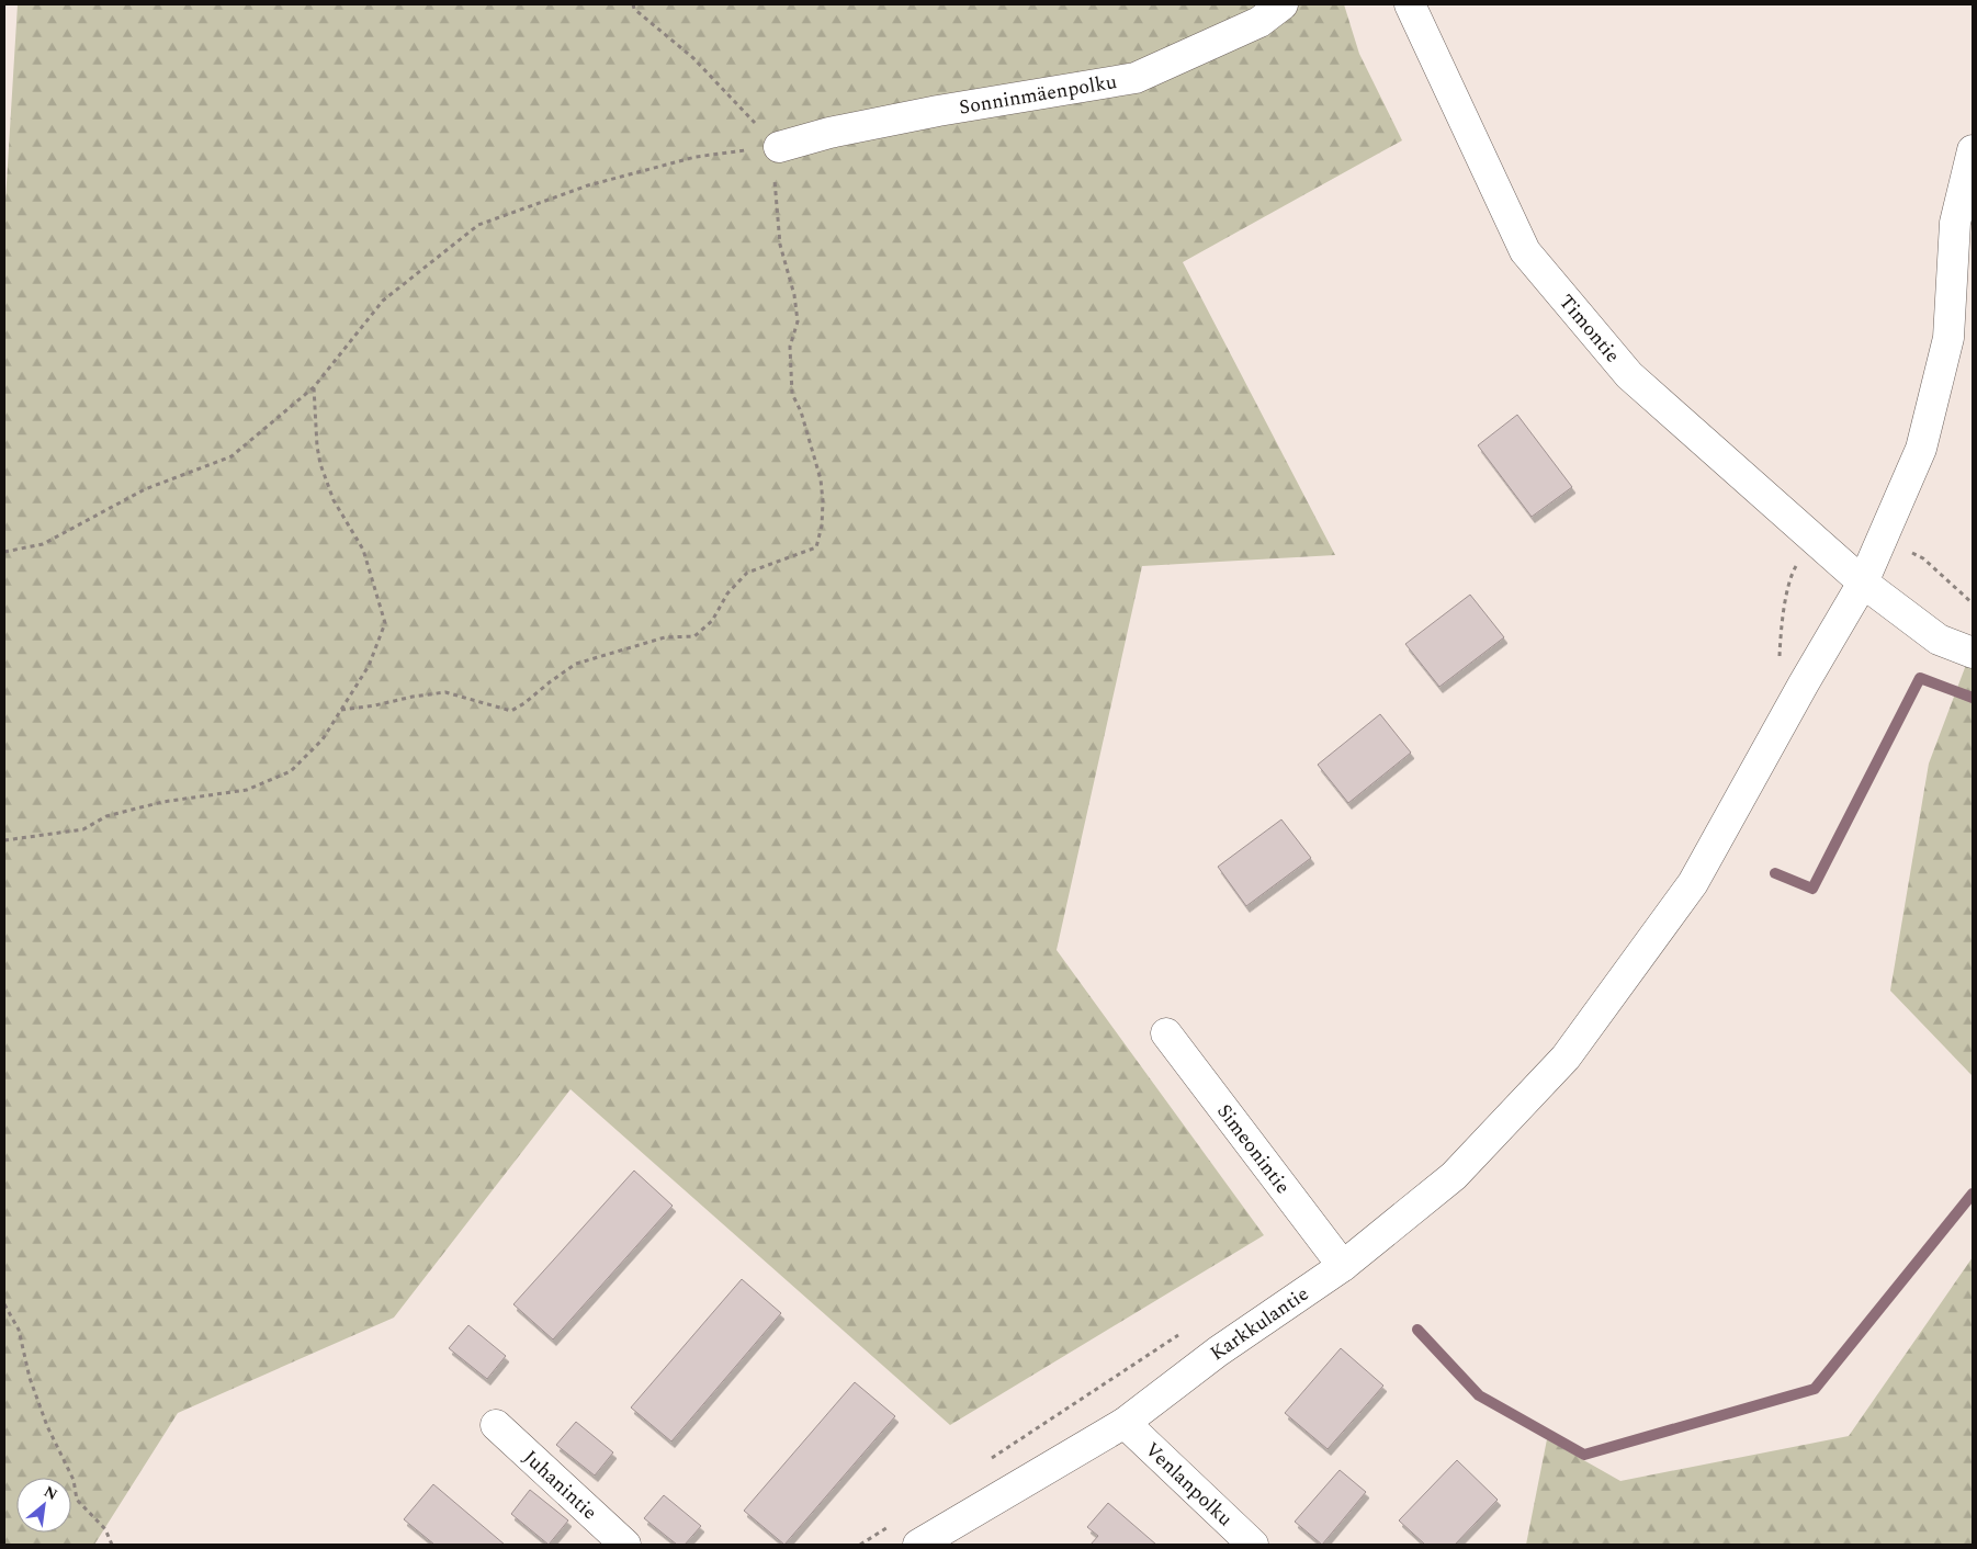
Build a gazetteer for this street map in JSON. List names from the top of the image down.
{
  "streets": {
    "street": [
      "Sonninmäenpolku",
      "Timontie",
      "Simeonintie",
      "Karkkulantie",
      "Venlanpolku",
      "Juhanintie"
    ]
  },
  "crossings": [
    ["Timontie", "Karkkulantie"],
    ["Simeonintie", "Karkkulantie"],
    ["Karkkulantie", "Venlanpolku"]
  ],
  "north": "top right"
}
